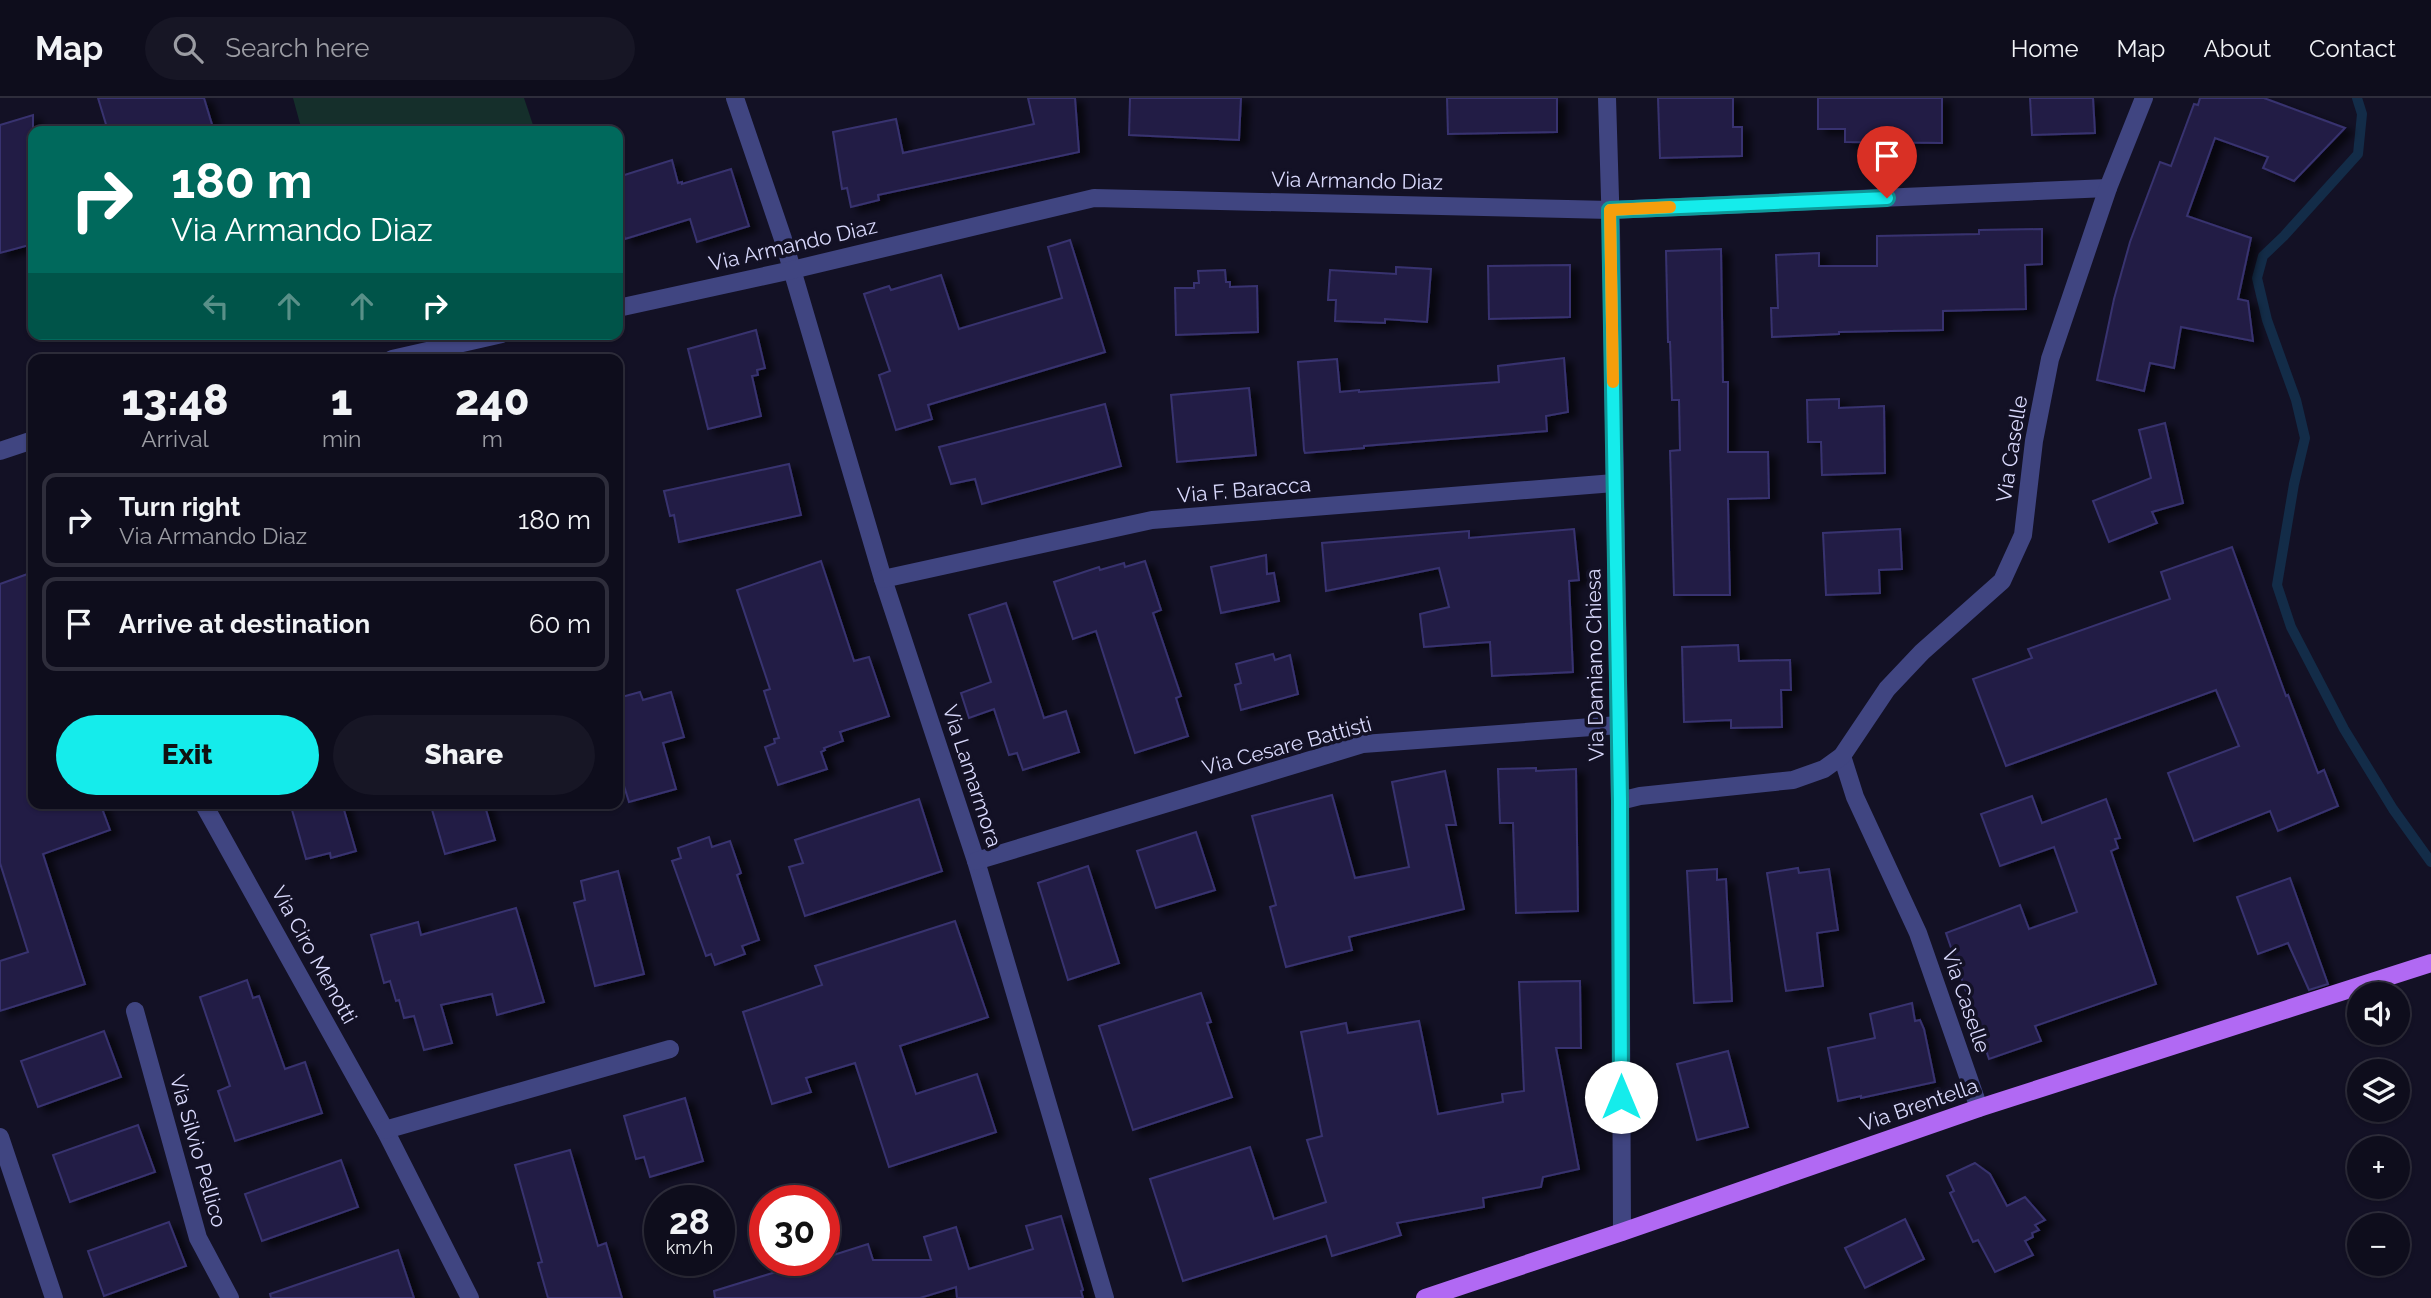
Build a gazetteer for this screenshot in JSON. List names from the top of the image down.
{
  "streets": {
    "main road": ["Via Brentella"],
    "street": [
      "Via Armando Diaz",
      "Via Caselle",
      "Via F. Baracca",
      "Via Damiano Chiesa",
      "Via Cesare Battisti",
      "Via Lamarmora",
      "Via Ciro Menotti",
      "Via Silvio Pellico"
    ]
  },
  "crossings": [
    ["Via Armando Diaz", "Via Caselle"],
    ["Via Armando Diaz", "Via Damiano Chiesa"],
    ["Via Armando Diaz", "Via Lamarmora"],
    ["Via Caselle", "Via Damiano Chiesa"],
    ["Via Caselle", "Via Brentella"],
    ["Via F. Baracca", "Via Damiano Chiesa"],
    ["Via F. Baracca", "Via Lamarmora"],
    ["Via Damiano Chiesa", "Via Cesare Battisti"],
    ["Via Damiano Chiesa", "Via Brentella"],
    ["Via Cesare Battisti", "Via Lamarmora"]
  ],
  "page": {
    "header": "Map",
    "search": "Search here",
    "nav": [
      "Home",
      "Map",
      "About",
      "Contact"
    ],
    "turn": ["180 m", "Via Armando Diaz"],
    "eta": [
      "13:48",
      "Arrival",
      "1",
      "min",
      "240",
      "m"
    ],
    "list": [
      {
        "name": "Turn right",
        "note": "Via Armando Diaz",
        "value": "180 m"
      },
      {
        "name": "Arrive at destination",
        "value": "60 m"
      }
    ],
    "buttons": ["Exit", "Share"],
    "map_buttons": ["+", "−"],
    "speed": "28 km/h",
    "limit": "30"
  }
}
